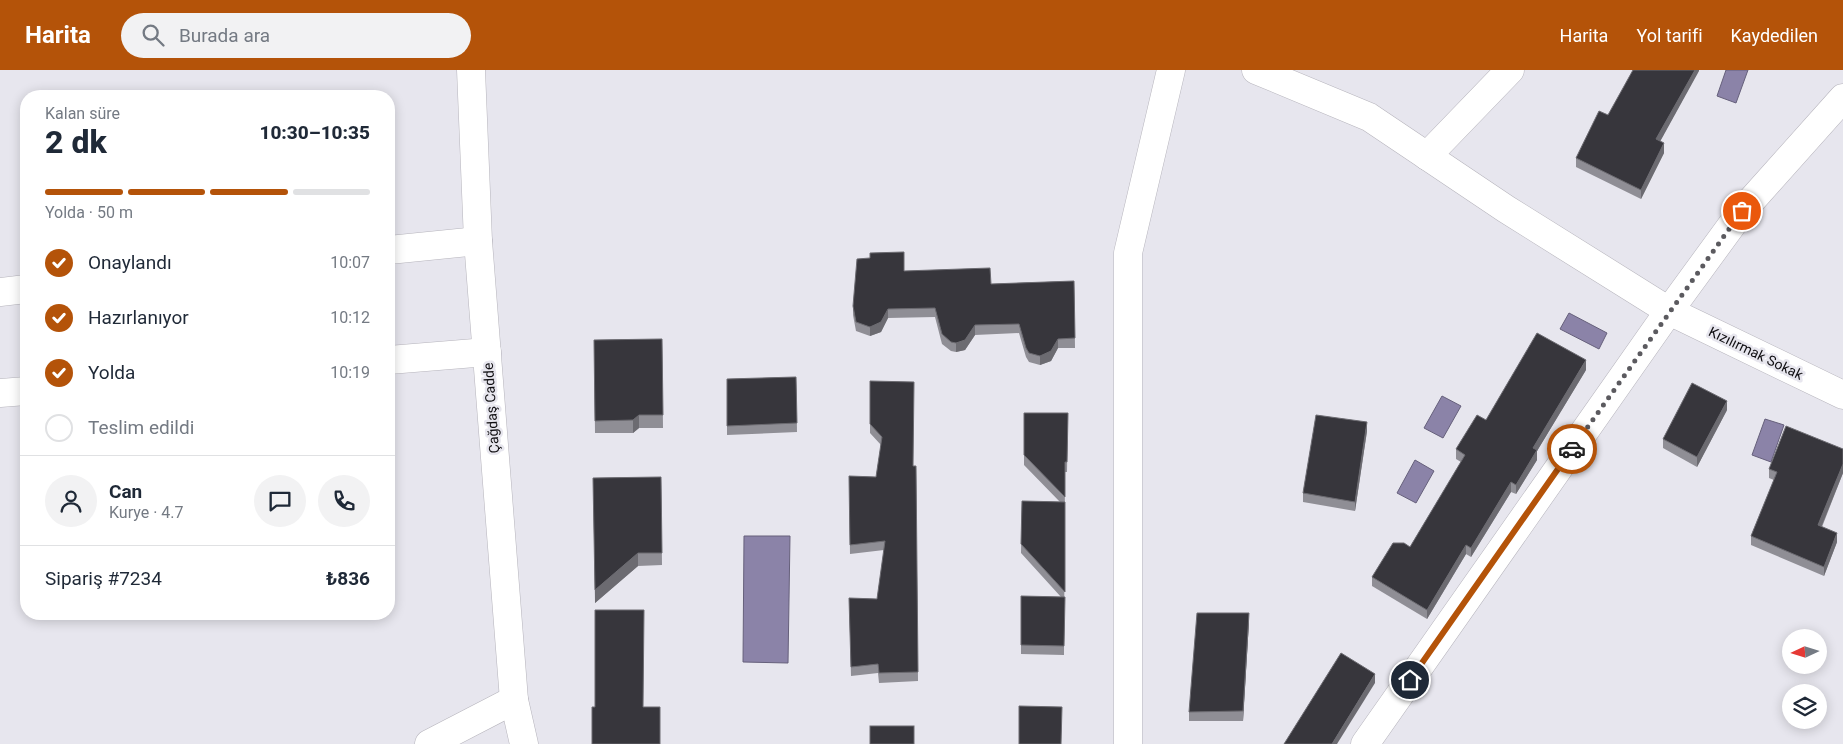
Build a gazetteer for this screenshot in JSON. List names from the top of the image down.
{
  "streets": {
    "street": ["Kızılırmak Sokak", "Çağdaş Cadde"]
  },
  "north": "left",
  "page": {
    "header": "Harita",
    "search": "Burada ara",
    "nav": ["Harita", "Yol tarifi", "Kaydedilen"],
    "heading": ["2 dk", "Kalan süre", "10:30–10:35"],
    "panel": [
      "Can",
      "Kurye · 4.7",
      "Sipariş #7234",
      "₺836"
    ],
    "bar": "Yolda · 50 m",
    "list": [
      ["Onaylandı", "10:07"],
      ["Hazırlanıyor", "10:12"],
      ["Yolda", "10:19"],
      "Teslim edildi"
    ]
  }
}
